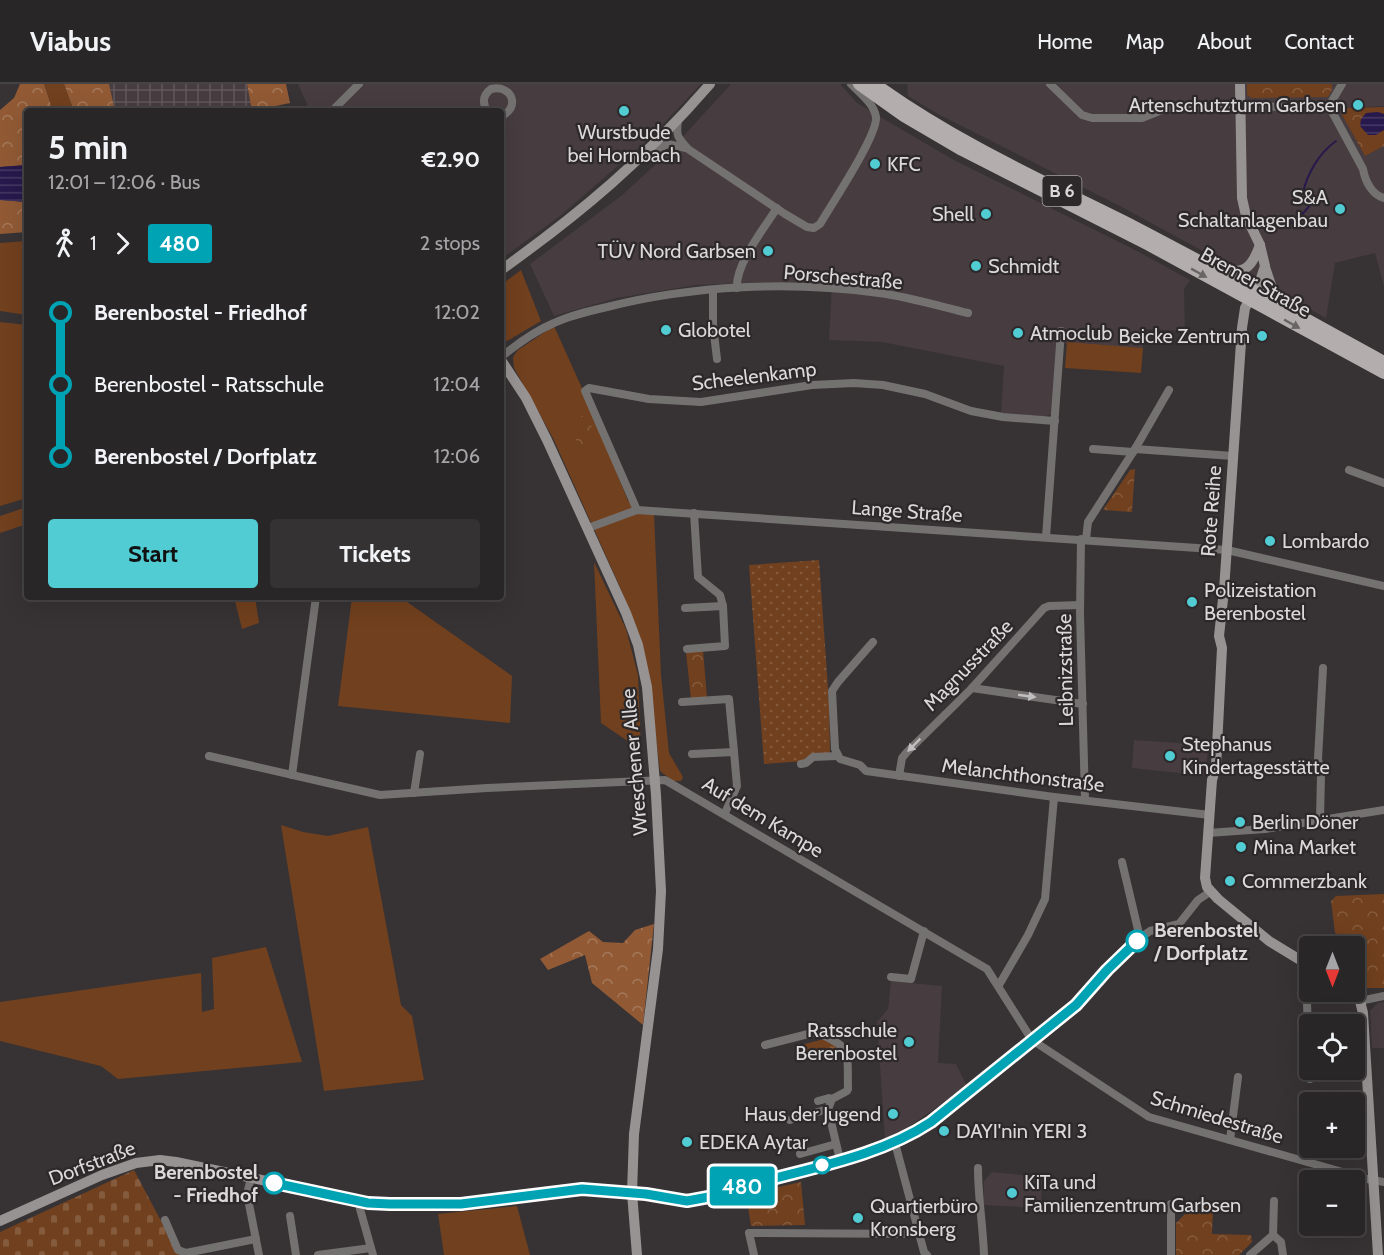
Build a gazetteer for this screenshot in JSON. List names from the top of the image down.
{
  "streets": {
    "main road": ["B 6", "Bremer Straße"],
    "street": [
      "Porschestraße",
      "Scheelenkamp",
      "Lange Straße",
      "Rote Reihe",
      "Magnusstraße",
      "Leibnizstraße",
      "Wreschener Allee",
      "Melanchthonstraße",
      "Auf dem Kampe",
      "Schmiedestraße",
      "Dorfstraße"
    ]
  },
  "crossings": [
    ["Bremer Straße", "Rote Reihe"],
    ["Scheelenkamp", "Lange Straße"],
    ["Lange Straße", "Rote Reihe"],
    ["Lange Straße", "Leibnizstraße"],
    ["Lange Straße", "Wreschener Allee"],
    ["Rote Reihe", "Melanchthonstraße"],
    ["Rote Reihe", "Dorfstraße"],
    ["Magnusstraße", "Leibnizstraße"],
    ["Magnusstraße", "Melanchthonstraße"],
    ["Leibnizstraße", "Melanchthonstraße"],
    ["Wreschener Allee", "Auf dem Kampe"],
    ["Wreschener Allee", "Dorfstraße"],
    ["Auf dem Kampe", "Schmiedestraße"],
    ["Auf dem Kampe", "Dorfstraße"],
    ["Schmiedestraße", "Dorfstraße"]
  ],
  "one_way": ["Magnusstraße"],
  "places": [
    "Artenschutzturm Garbsen",
    "Wurstbude bei Hornbach",
    "KFC",
    "S&A Schaltanlagenbau",
    "Shell",
    "TÜV Nord Garbsen",
    "Schmidt",
    "Globotel",
    "Atmoclub",
    "Beicke Zentrum",
    "Lombardo",
    "Polizeistation Berenbostel",
    "Stephanus Kindertagesstätte",
    "Berlin Döner",
    "Mina Market",
    "Commerzbank",
    "Berenbostel / Dorfplatz",
    "Ratsschule Berenbostel",
    "Haus der Jugend",
    "DAYI'nin YERI 3",
    "EDEKA Aytar",
    "Berenbostel - Friedhof",
    "KiTa und Familienzentrum Garbsen",
    "Quartierbüro Kronsberg"
  ],
  "lines": ["bus line 480"],
  "north": "bottom",
  "page": {
    "header": "Viabus",
    "nav": [
      "Home",
      "Map",
      "About",
      "Contact"
    ],
    "on_map": "480",
    "heading": ["5 min", "12:01 – 12:06 · Bus", "€2.90"],
    "legs": ["1", "480", "2 stops"],
    "list": [
      {
        "name": "Berenbostel - Friedhof",
        "value": "12:02"
      },
      {
        "name": "Berenbostel - Ratsschule",
        "value": "12:04"
      },
      {
        "name": "Berenbostel / Dorfplatz",
        "value": "12:06"
      }
    ],
    "buttons": ["Start", "Tickets"],
    "map_buttons": ["+", "−"]
  }
}
